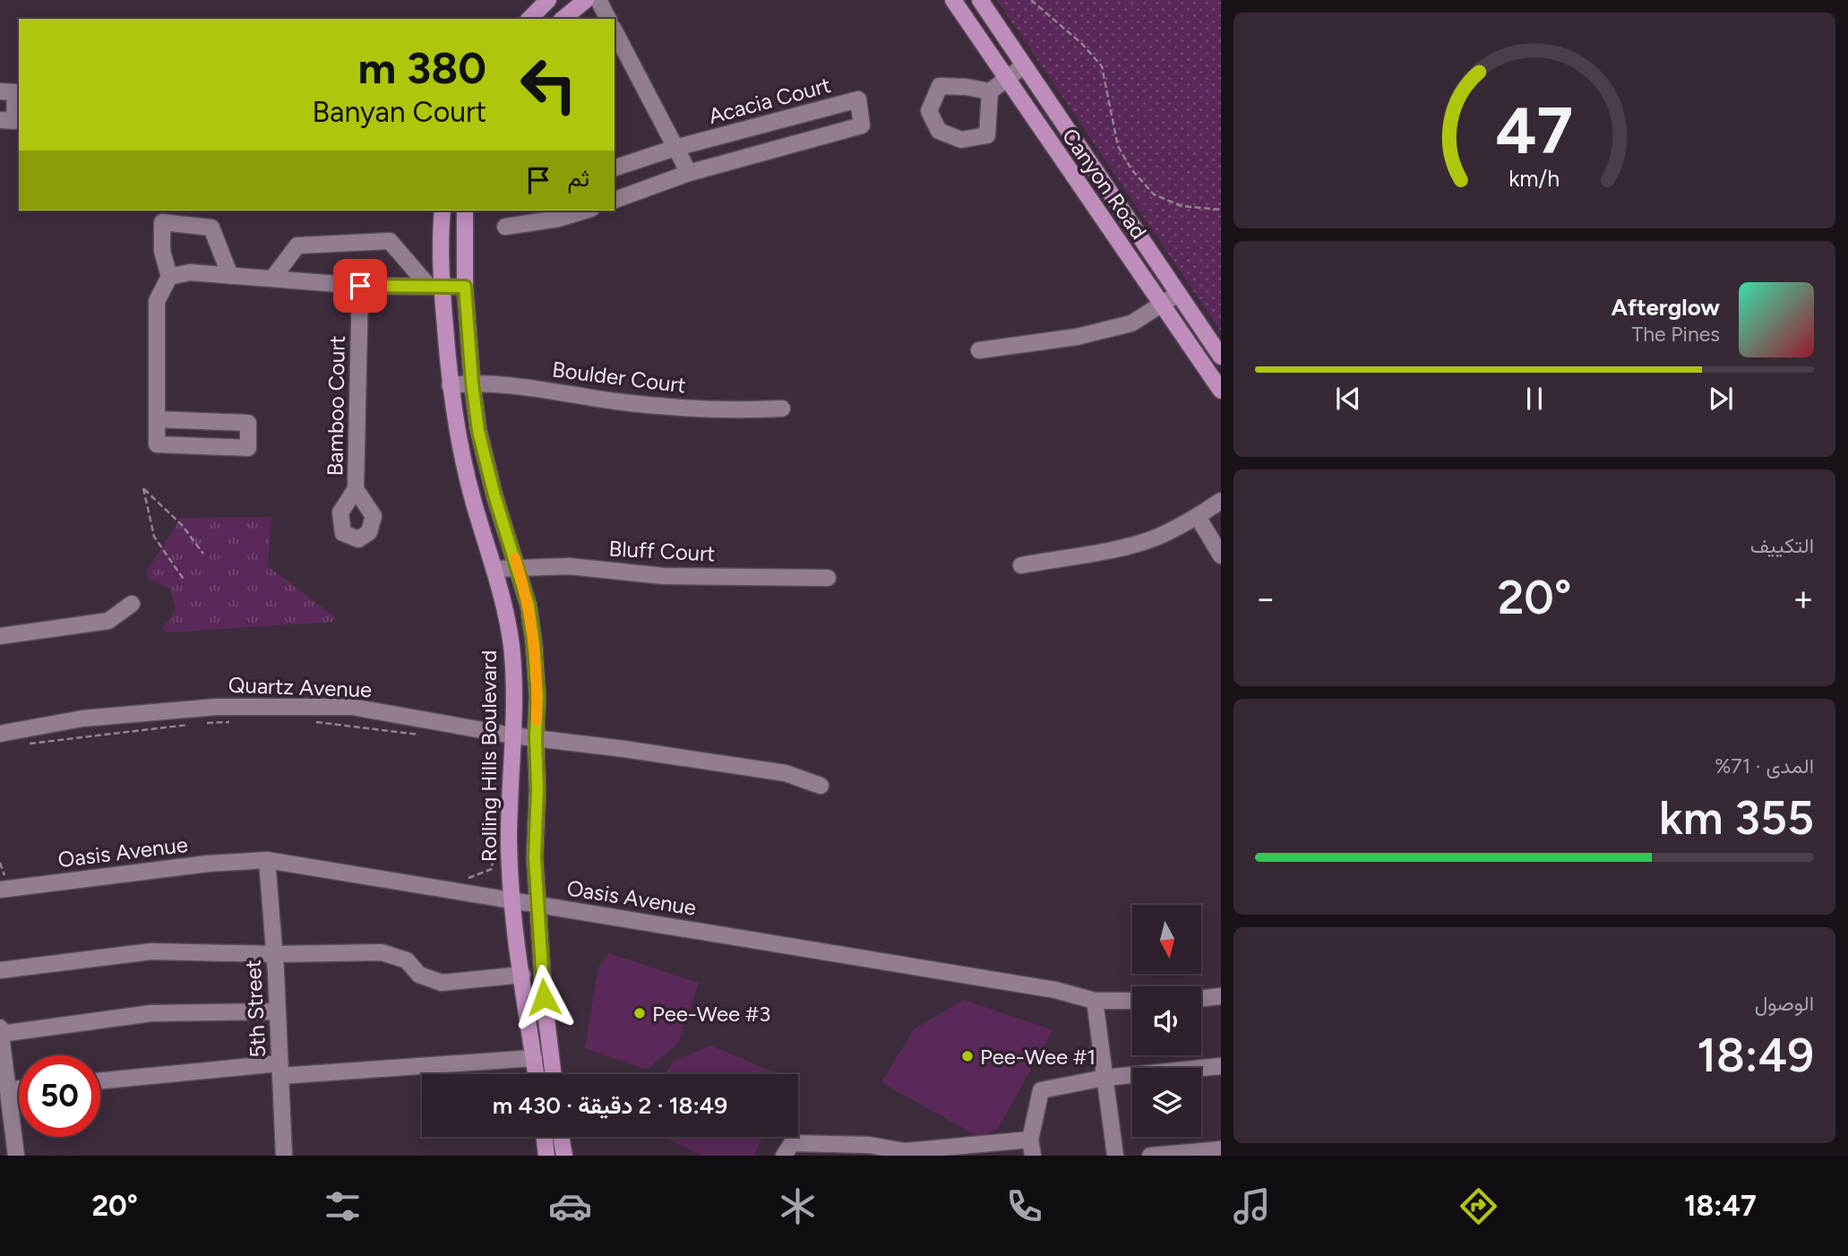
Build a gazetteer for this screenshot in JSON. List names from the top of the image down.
{
  "streets": {
    "main road": ["Canyon Road", "Rolling Hills Boulevard"],
    "street": [
      "Acacia Court",
      "Boulder Court",
      "Bamboo Court",
      "Bluff Court",
      "Quartz Avenue",
      "Oasis Avenue",
      "5th Street"
    ]
  },
  "crossings": [
    ["Boulder Court", "Rolling Hills Boulevard"],
    ["Bluff Court", "Rolling Hills Boulevard"],
    ["Quartz Avenue", "Rolling Hills Boulevard"],
    ["Rolling Hills Boulevard", "Oasis Avenue"],
    ["Oasis Avenue", "5th Street"]
  ],
  "places": ["Pee-Wee #3", "Pee-Wee #1"],
  "north": "bottom",
  "page": {
    "turn": ["380 m", "Banyan Court"],
    "then": "ثم",
    "song": ["Afterglow", "The Pines"],
    "tile": [
      "التكييف",
      ["المدى · 71%", "355 km"],
      ["الوصول", "18:49"]
    ],
    "heat": ["−", "20°", "+"],
    "limit": "50",
    "trip": "18:49 · 2 دقيقة · 430 m",
    "tabs": ["18:47", "20°"],
    "gauge": ["47", "km/h"]
  }
}
